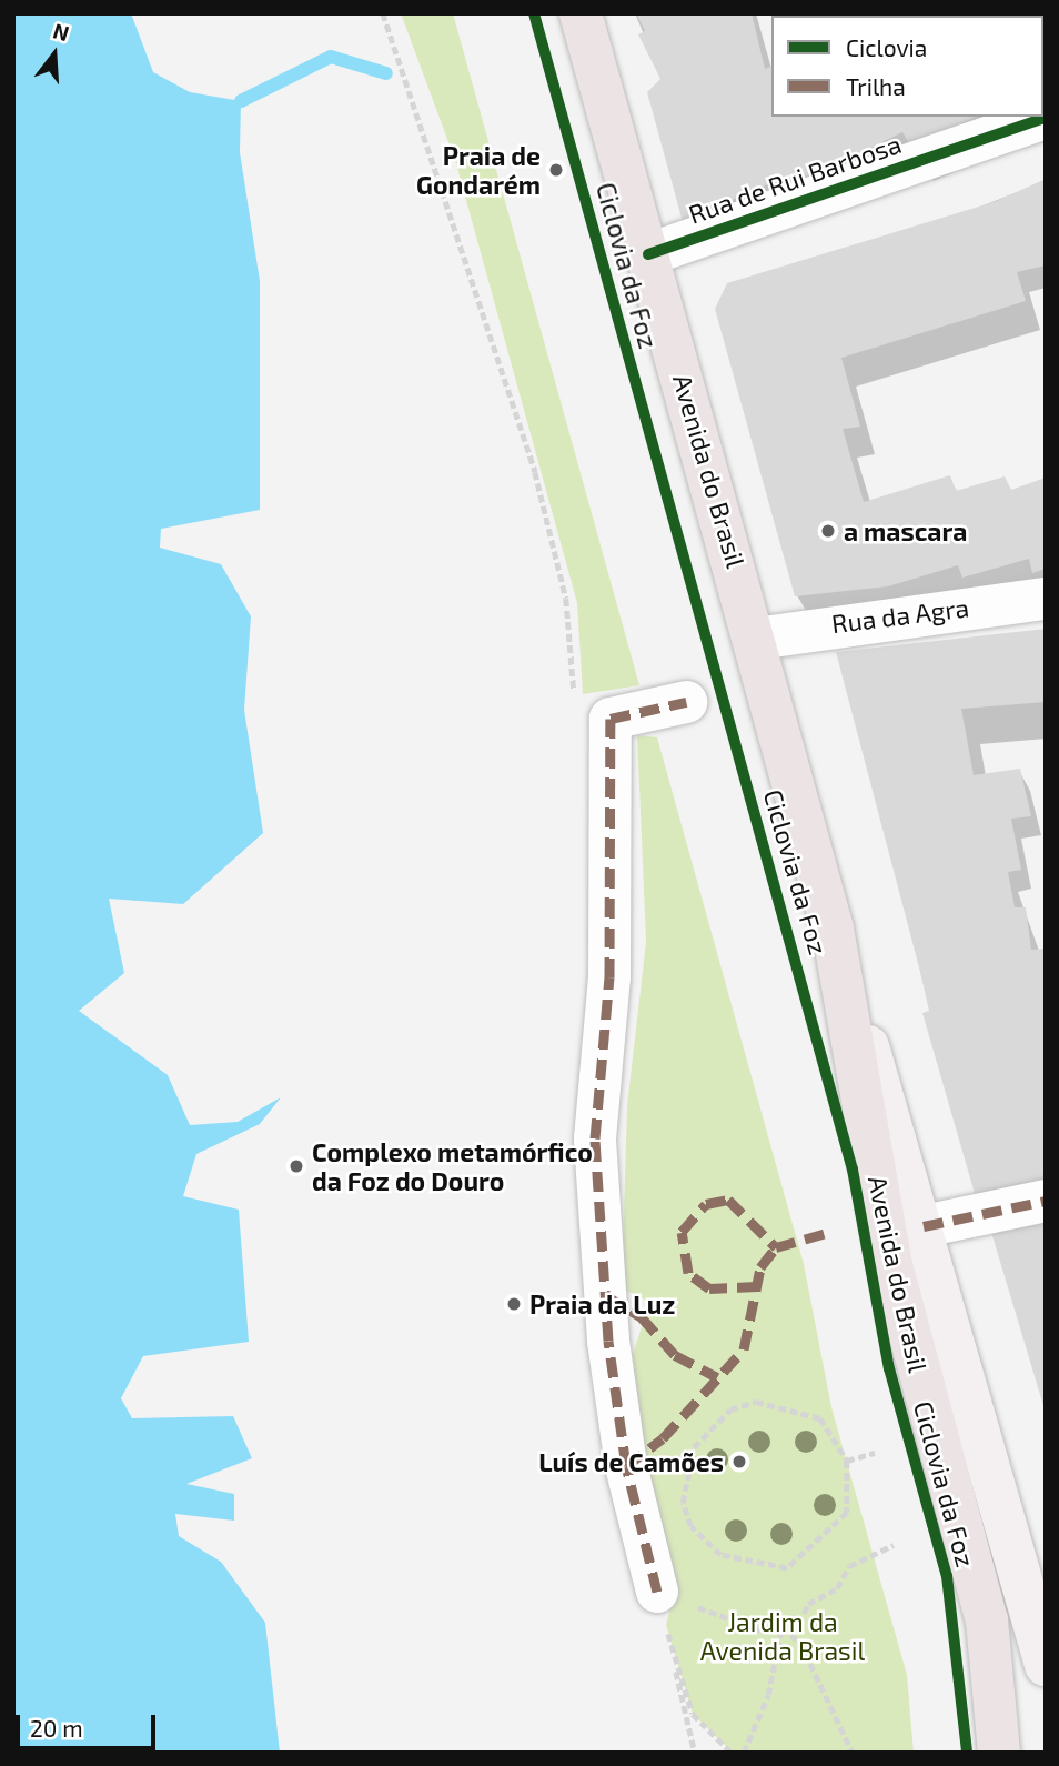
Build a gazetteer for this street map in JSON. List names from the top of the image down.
{
  "streets": {
    "main road": ["Avenida do Brasil"],
    "street": ["Rua de Rui Barbosa", "Rua da Agra"],
    "cycle path": ["Ciclovia da Foz"]
  },
  "crossings": [
    ["Rua de Rui Barbosa", "Avenida do Brasil"],
    ["Avenida do Brasil", "Rua da Agra"]
  ],
  "parks": ["Jardim da Avenida Brasil"],
  "places": [
    "Praia de Gondarém",
    "a mascara",
    "Complexo metamórfico da Foz do Douro",
    "Praia da Luz",
    "Luís de Camões"
  ],
  "legend": ["Ciclovia", "Trilha"],
  "scale_bar": "20 m",
  "north": "top"
}
